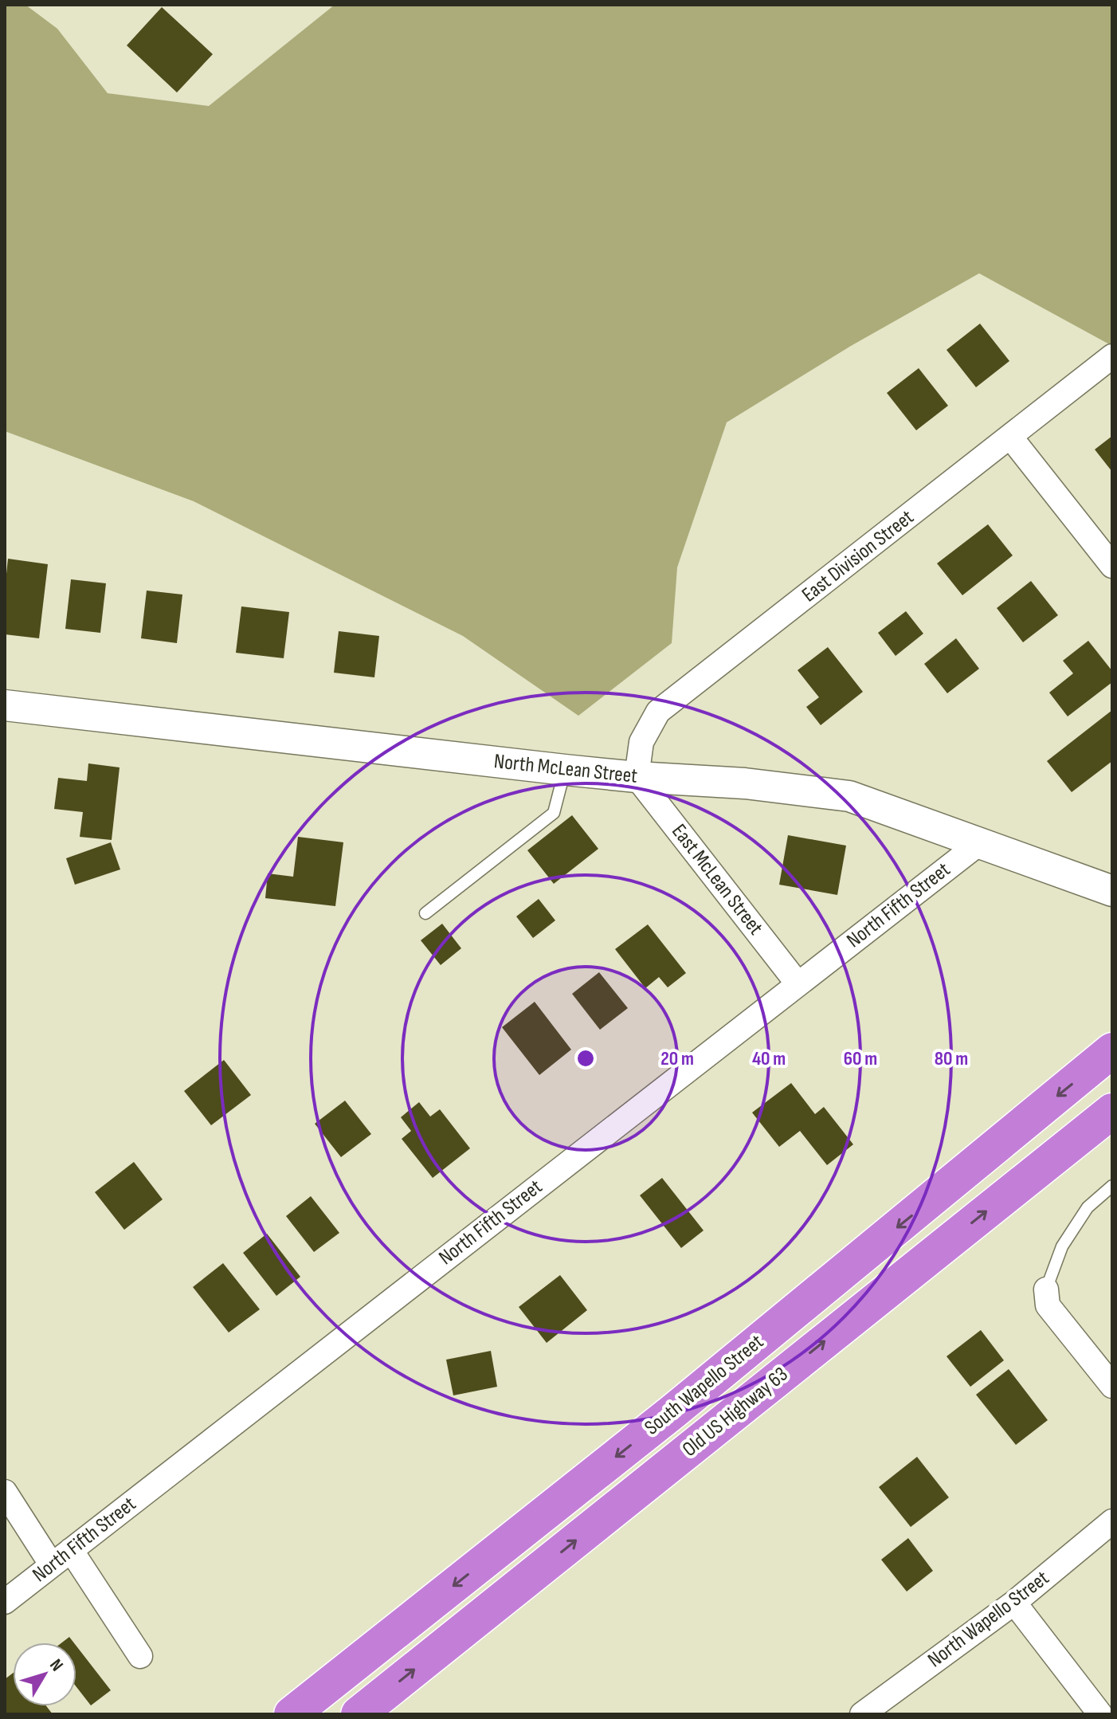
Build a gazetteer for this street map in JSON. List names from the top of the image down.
{
  "streets": {
    "highway": ["South Wapello Street", "Old US Highway 63"],
    "street": [
      "East Division Street",
      "North McLean Street",
      "East McLean Street",
      "North Fifth Street",
      "North Wapello Street"
    ]
  },
  "crossings": [
    ["East Division Street", "North McLean Street"],
    ["East Division Street", "East McLean Street"],
    ["North McLean Street", "East McLean Street"],
    ["North McLean Street", "North Fifth Street"],
    ["East McLean Street", "North Fifth Street"]
  ],
  "one_way": ["South Wapello Street", "Old US Highway 63"],
  "north": "top right",
  "rings": [
    "20 m",
    "40 m",
    "60 m",
    "80 m"
  ]
}
